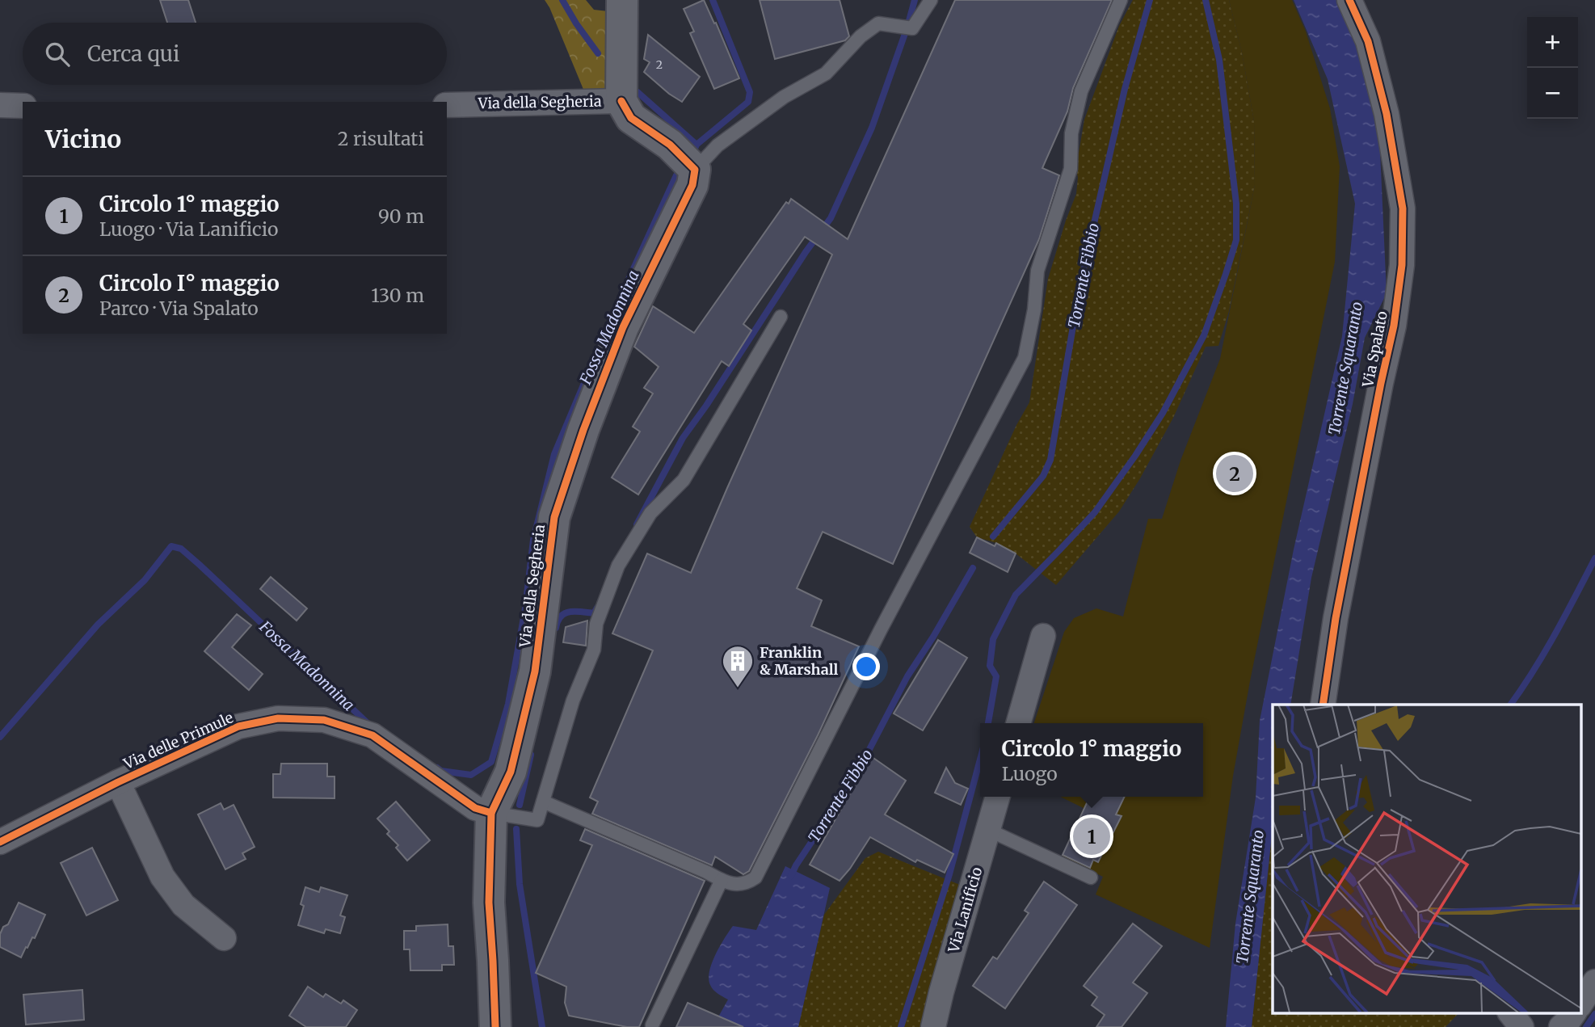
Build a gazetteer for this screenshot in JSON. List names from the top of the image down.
{
  "streets": {
    "street": [
      "Via della Segheria",
      "Via Spalato",
      "Via delle Primule",
      "Via Lanificio"
    ]
  },
  "crossings": [
    ["Via della Segheria", "Via delle Primule"]
  ],
  "water": ["Torrente Fibbio", "Fossa Madonnina", "Torrente Squaranto"],
  "places": {
    "building": ["Franklin & Marshall"]
  },
  "house_numbers": ["2"],
  "page": {
    "map_buttons": ["+", "−"],
    "search": "Cerca qui",
    "heading": ["Vicino", "2 risultati"],
    "list": [
      {
        "mark": "1",
        "name": "Circolo 1° maggio",
        "note": "Luogo · Via Lanificio",
        "value": "90 m"
      },
      {
        "mark": "2",
        "name": "Circolo I° maggio",
        "note": "Parco · Via Spalato",
        "value": "130 m"
      }
    ],
    "pins": ["2", "1"],
    "popup": ["Circolo 1° maggio", "Luogo"]
  }
}
